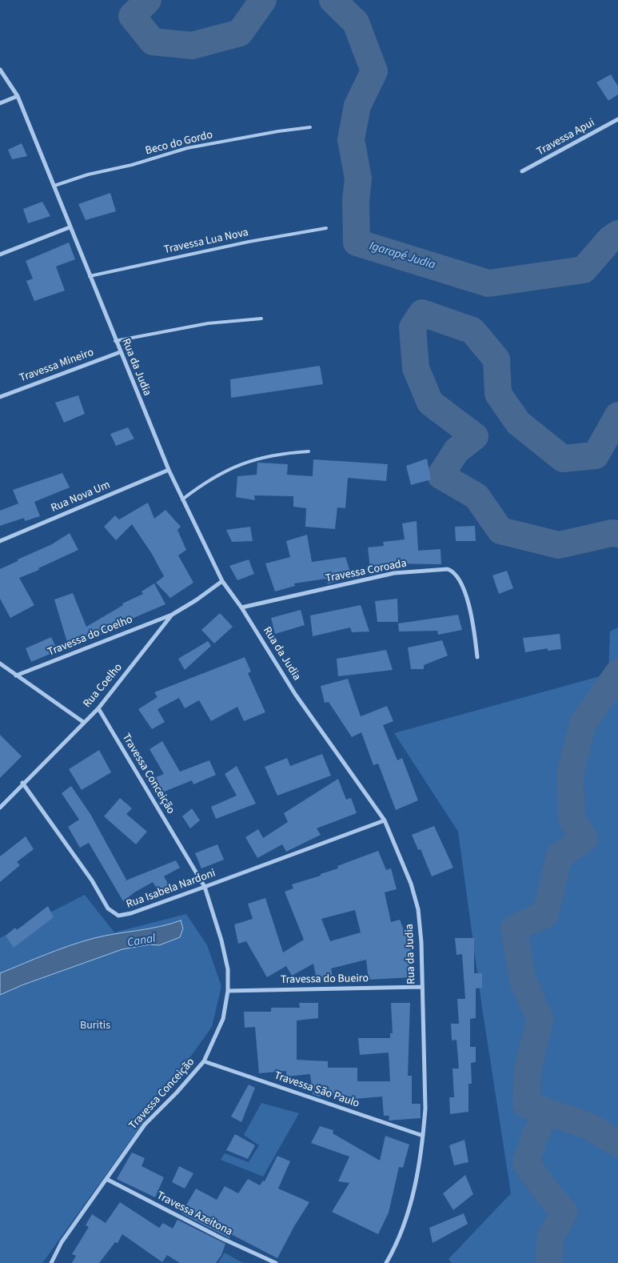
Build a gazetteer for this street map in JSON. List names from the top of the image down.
{
  "streets": {
    "street": [
      "Travessa Apui",
      "Travessa Mineiro",
      "Rua da Judia",
      "Rua Nova Um",
      "Travessa Coroada",
      "Travessa do Coelho",
      "Rua Coelho",
      "Travessa Conceição",
      "Rua Isabela Nardoni",
      "Travessa do Bueiro",
      "Travessa São Paulo",
      "Travessa Azeitona"
    ],
    "lane": ["Beco do Gordo", "Travessa Lua Nova"]
  },
  "crossings": [
    ["Beco do Gordo", "Rua da Judia"],
    ["Travessa Lua Nova", "Rua da Judia"],
    ["Travessa Mineiro", "Rua da Judia"],
    ["Rua da Judia", "Rua Nova Um"],
    ["Rua da Judia", "Travessa Coroada"],
    ["Rua da Judia", "Rua Coelho"],
    ["Rua da Judia", "Rua Isabela Nardoni"],
    ["Rua da Judia", "Travessa do Bueiro"],
    ["Rua da Judia", "Travessa São Paulo"],
    ["Travessa do Coelho", "Rua Coelho"],
    ["Rua Coelho", "Travessa Conceição"],
    ["Rua Coelho", "Rua Isabela Nardoni"],
    ["Travessa Conceição", "Rua Isabela Nardoni"],
    ["Travessa Conceição", "Travessa do Bueiro"],
    ["Travessa Conceição", "Travessa São Paulo"],
    ["Travessa Conceição", "Travessa Azeitona"]
  ],
  "water": ["Igarapé Judia", "Canal"],
  "parks": ["Buritis"]
}
